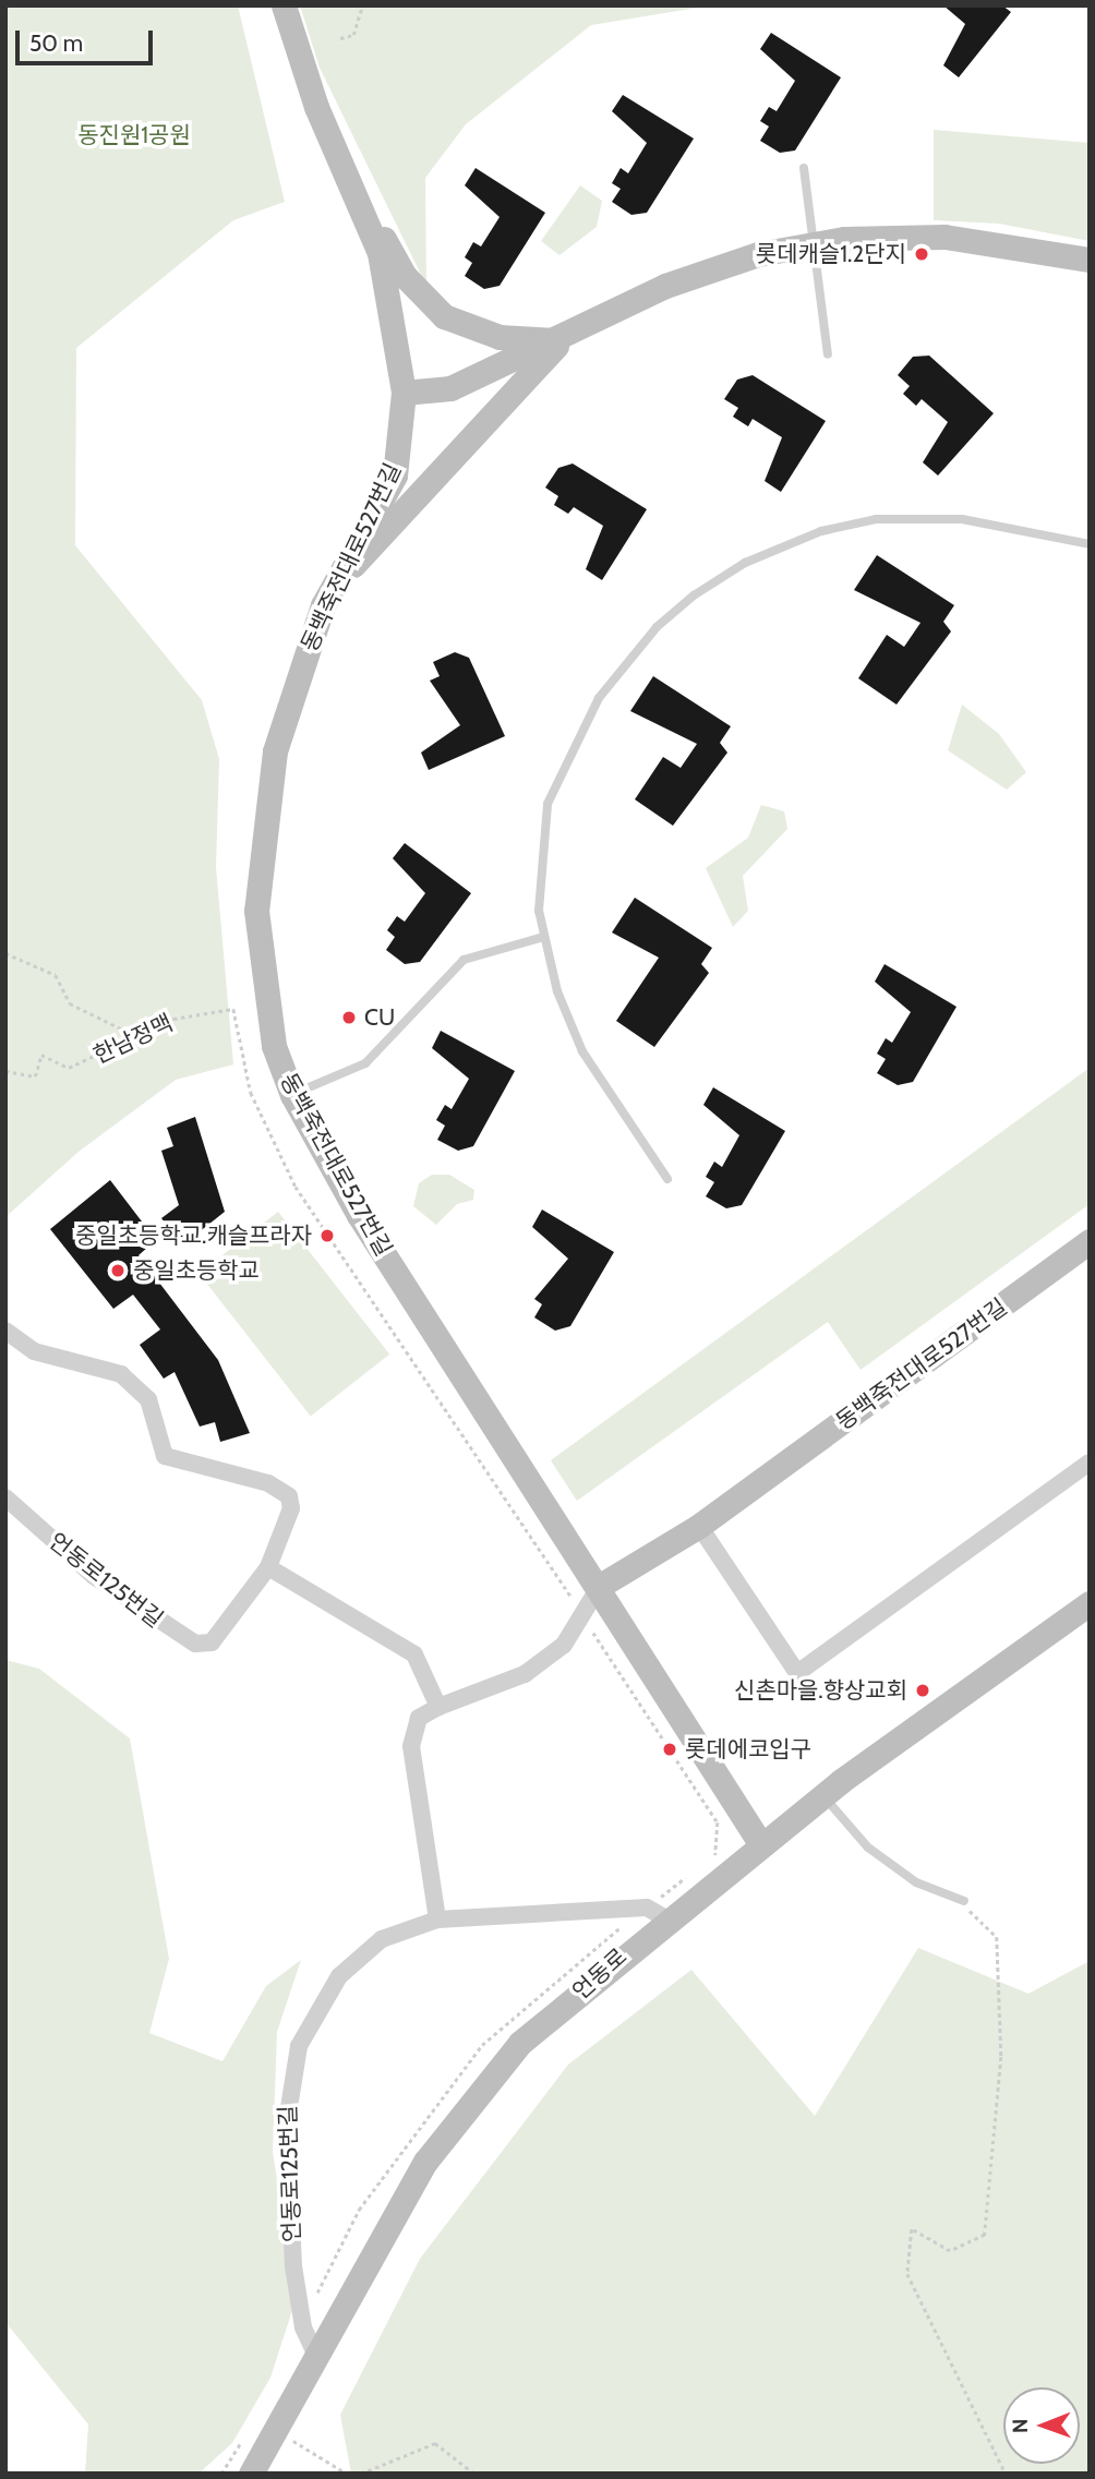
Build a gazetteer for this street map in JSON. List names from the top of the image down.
{
  "streets": {
    "street": ["동백죽전대로527번길", "언동로125번길", "언동로"],
    "path": ["한남정맥"]
  },
  "crossings": [
    ["동백죽전대로527번길", "언동로"],
    ["언동로125번길", "언동로"]
  ],
  "parks": ["동진원1공원"],
  "places": [
    "롯데캐슬1.2단지",
    "CU",
    "중일초등학교.캐슬프라자",
    "중일초등학교",
    "신촌마을.향상교회",
    "롯데에코입구"
  ],
  "scale_bar": "50 m",
  "north": "left"
}
